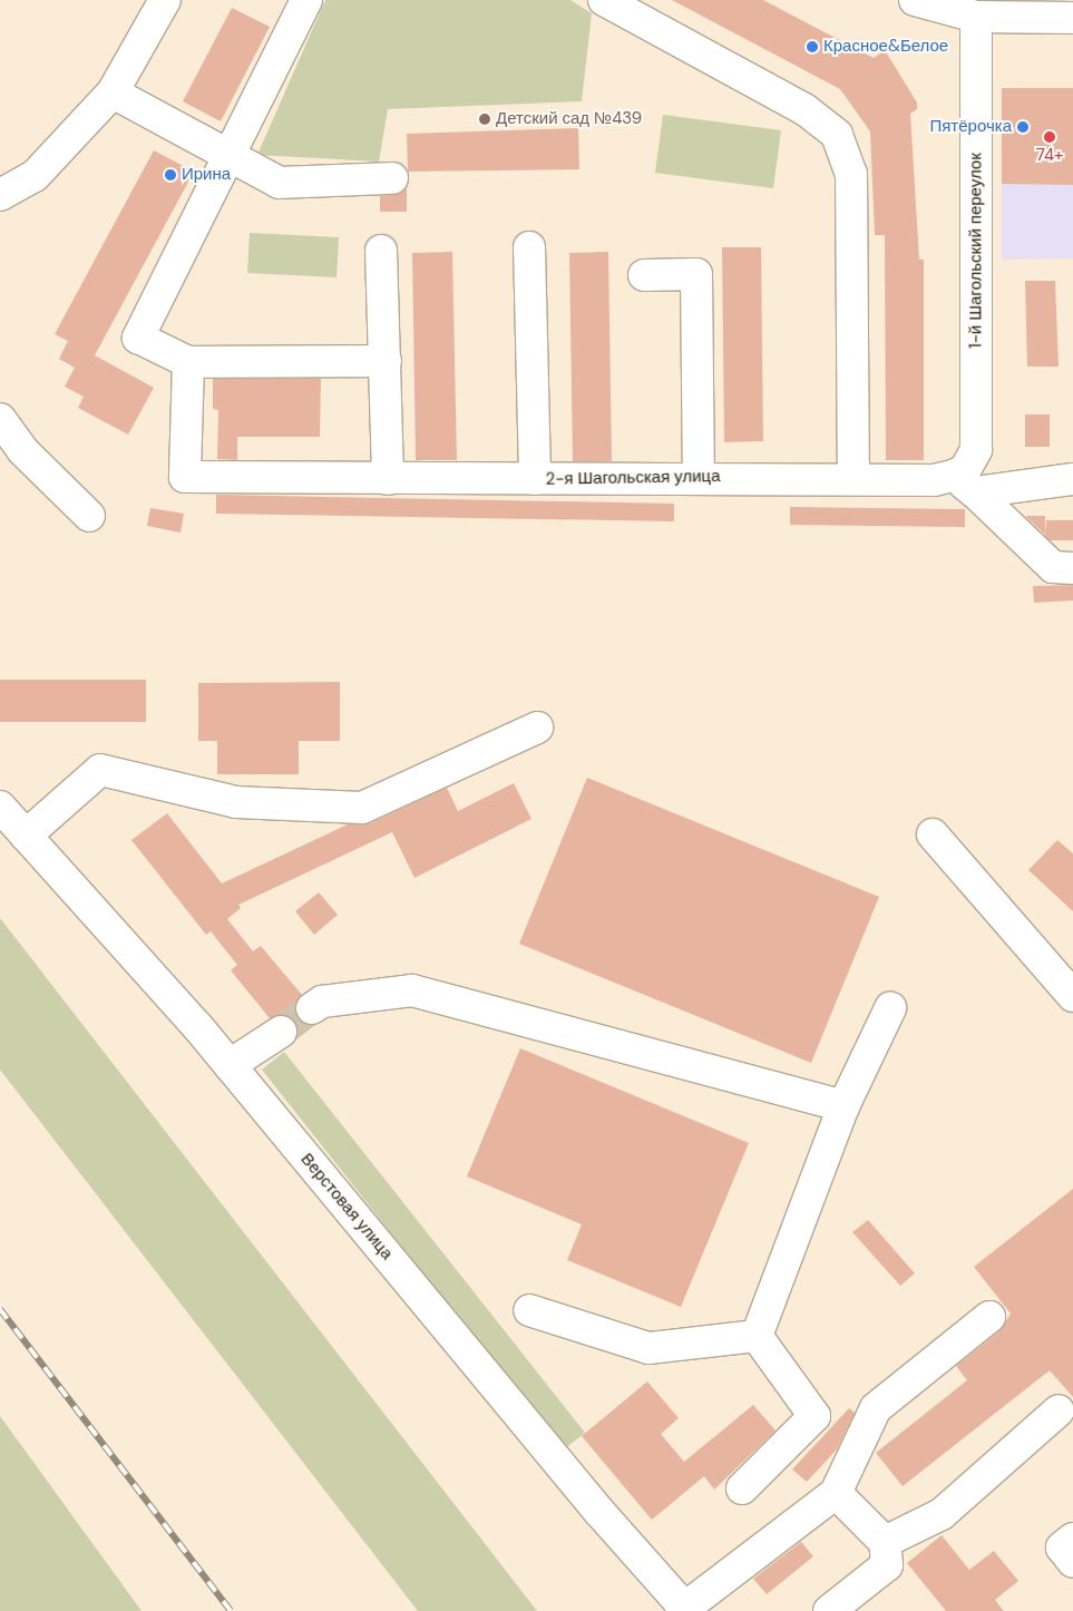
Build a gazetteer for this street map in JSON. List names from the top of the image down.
{
  "streets": {
    "street": ["1-й Шагольский переулок", "2-я Шагольская улица", "Верстовая улица"]
  },
  "crossings": [
    ["1-й Шагольский переулок", "2-я Шагольская улица"]
  ],
  "places": [
    "Красное&Белое",
    "Детский сад №439",
    "Пятёрочка",
    "74+",
    "Ирина"
  ]
}
